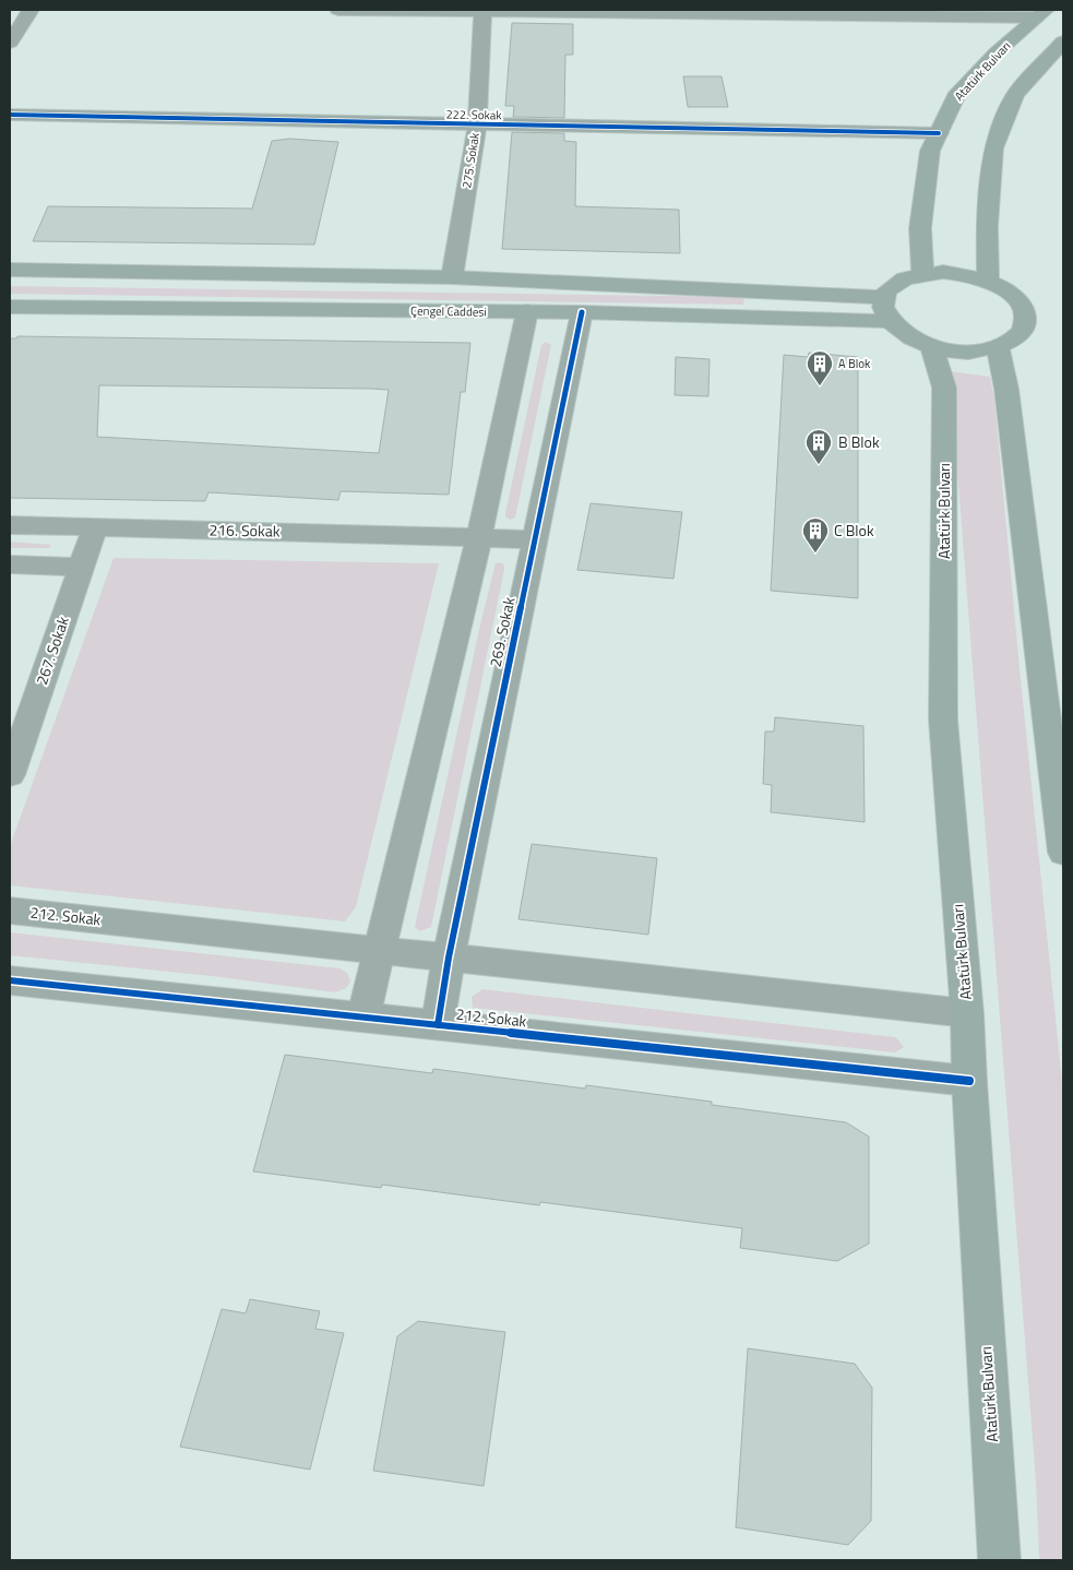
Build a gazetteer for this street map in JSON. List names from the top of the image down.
{
  "streets": {
    "main road": ["Atatürk Bulvarı", "Çengel Caddesi"],
    "street": [
      "222. Sokak",
      "275. Sokak",
      "216. Sokak",
      "269. Sokak",
      "267. Sokak",
      "212. Sokak"
    ]
  },
  "crossings": [
    ["Atatürk Bulvarı", "222. Sokak"],
    ["Atatürk Bulvarı", "212. Sokak"],
    ["222. Sokak", "275. Sokak"],
    ["Çengel Caddesi", "269. Sokak"],
    ["216. Sokak", "269. Sokak"],
    ["216. Sokak", "267. Sokak"],
    ["269. Sokak", "212. Sokak"]
  ],
  "places": {
    "building": ["A Blok", "B Blok", "C Blok"]
  }
}
